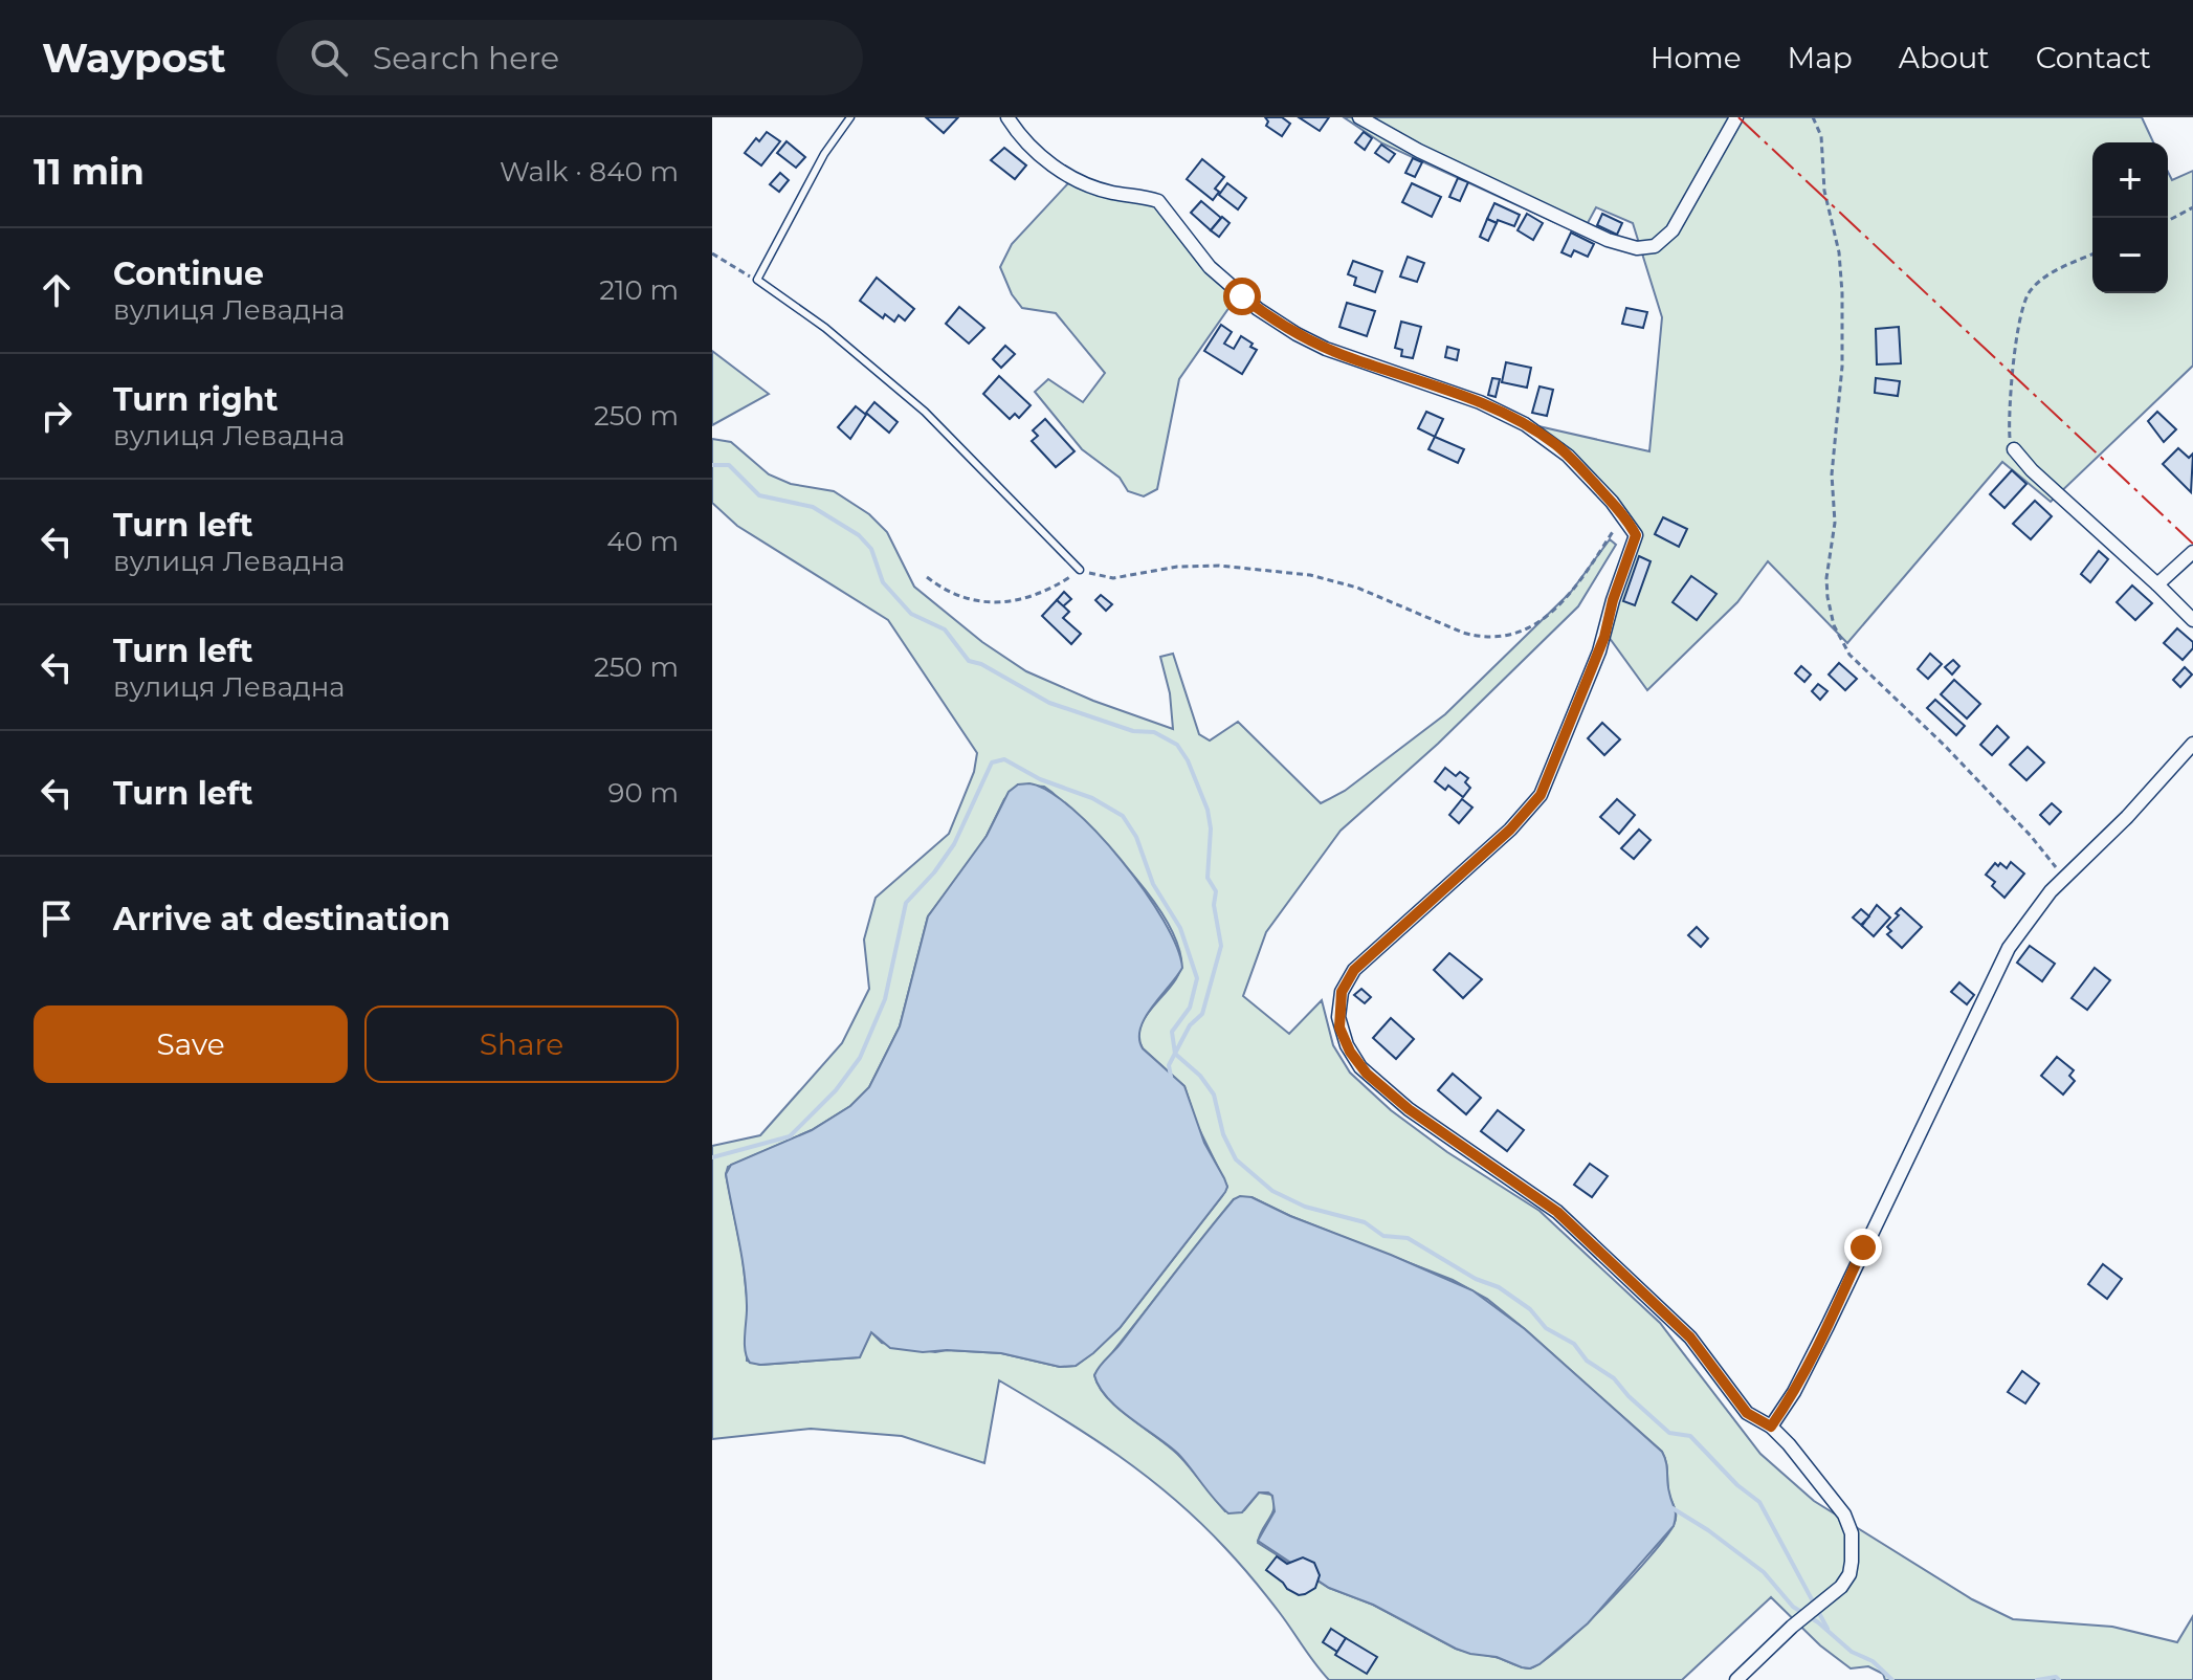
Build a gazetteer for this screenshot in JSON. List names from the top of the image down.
{
  "page": {
    "header": "Waypost",
    "search": "Search here",
    "nav": [
      "Home",
      "Map",
      "About",
      "Contact"
    ],
    "heading": ["11 min", "Walk · 840 m"],
    "map_buttons": ["+", "−"],
    "list": [
      ["Continue", "вулиця Левадна", "210 m"],
      ["Turn right", "вулиця Левадна", "250 m"],
      ["Turn left", "вулиця Левадна", "40 m"],
      ["Turn left", "вулиця Левадна", "250 m"],
      ["Turn left", "90 m"],
      "Arrive at destination"
    ],
    "buttons": ["Save", "Share"]
  }
}
